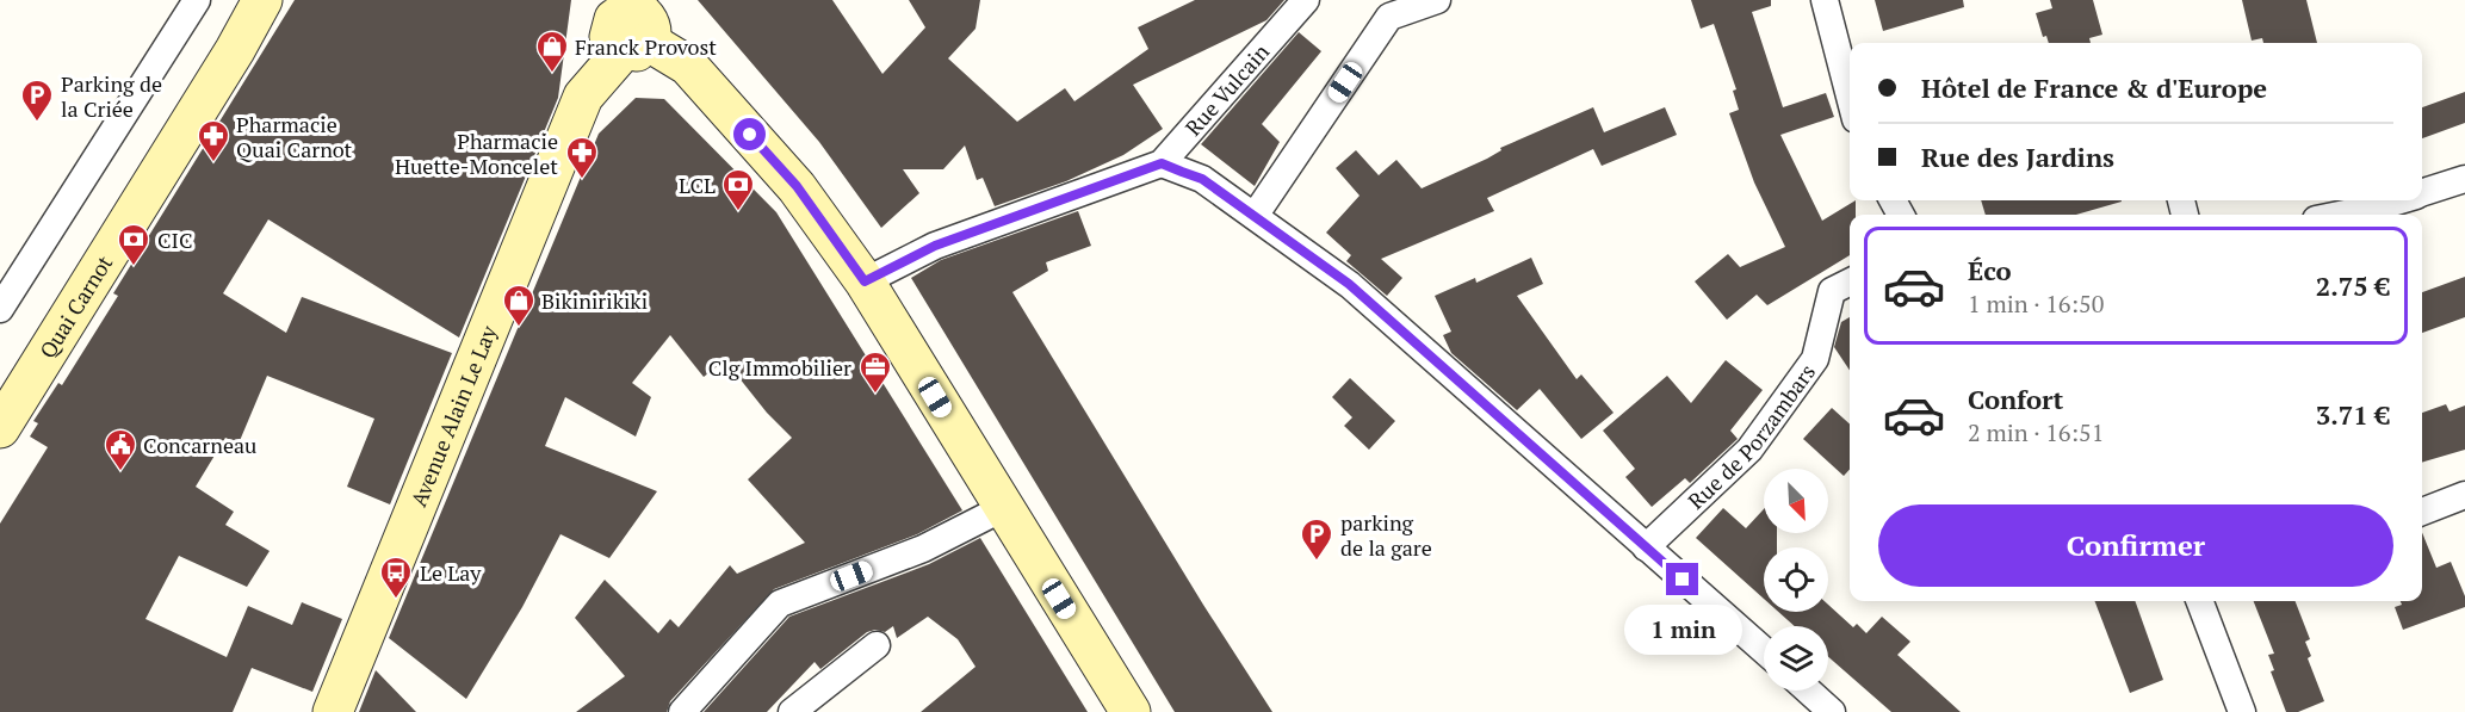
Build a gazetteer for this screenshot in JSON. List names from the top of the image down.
{
  "streets": {
    "main road": ["Quai Carnot", "Avenue Alain Le Lay"],
    "street": ["Rue Vulcain", "Rue de Porzambars"]
  },
  "places": {
    "shop": ["Franck Provost", "Bikinirikiki"],
    "parking": ["Parking de la Criée", "parking de la gare"],
    "pharmacy": ["Pharmacie Quai Carnot", "Pharmacie Huette-Moncelet"],
    "bank": ["LCL", "CIC"],
    "office": ["Clg Immobilier"],
    "public building": ["Concarneau"],
    "bus stop": ["Le Lay"]
  },
  "north": "bottom right",
  "page": {
    "banner": ["Hôtel de France & d'Europe", "Rue des Jardins"],
    "list": [
      {
        "name": "Éco",
        "note": "1 min · 16:50",
        "value": "2.75 €"
      },
      {
        "name": "Confort",
        "note": "2 min · 16:51",
        "value": "3.71 €"
      }
    ],
    "buttons": "Confirmer",
    "bubble": "1 min"
  }
}
